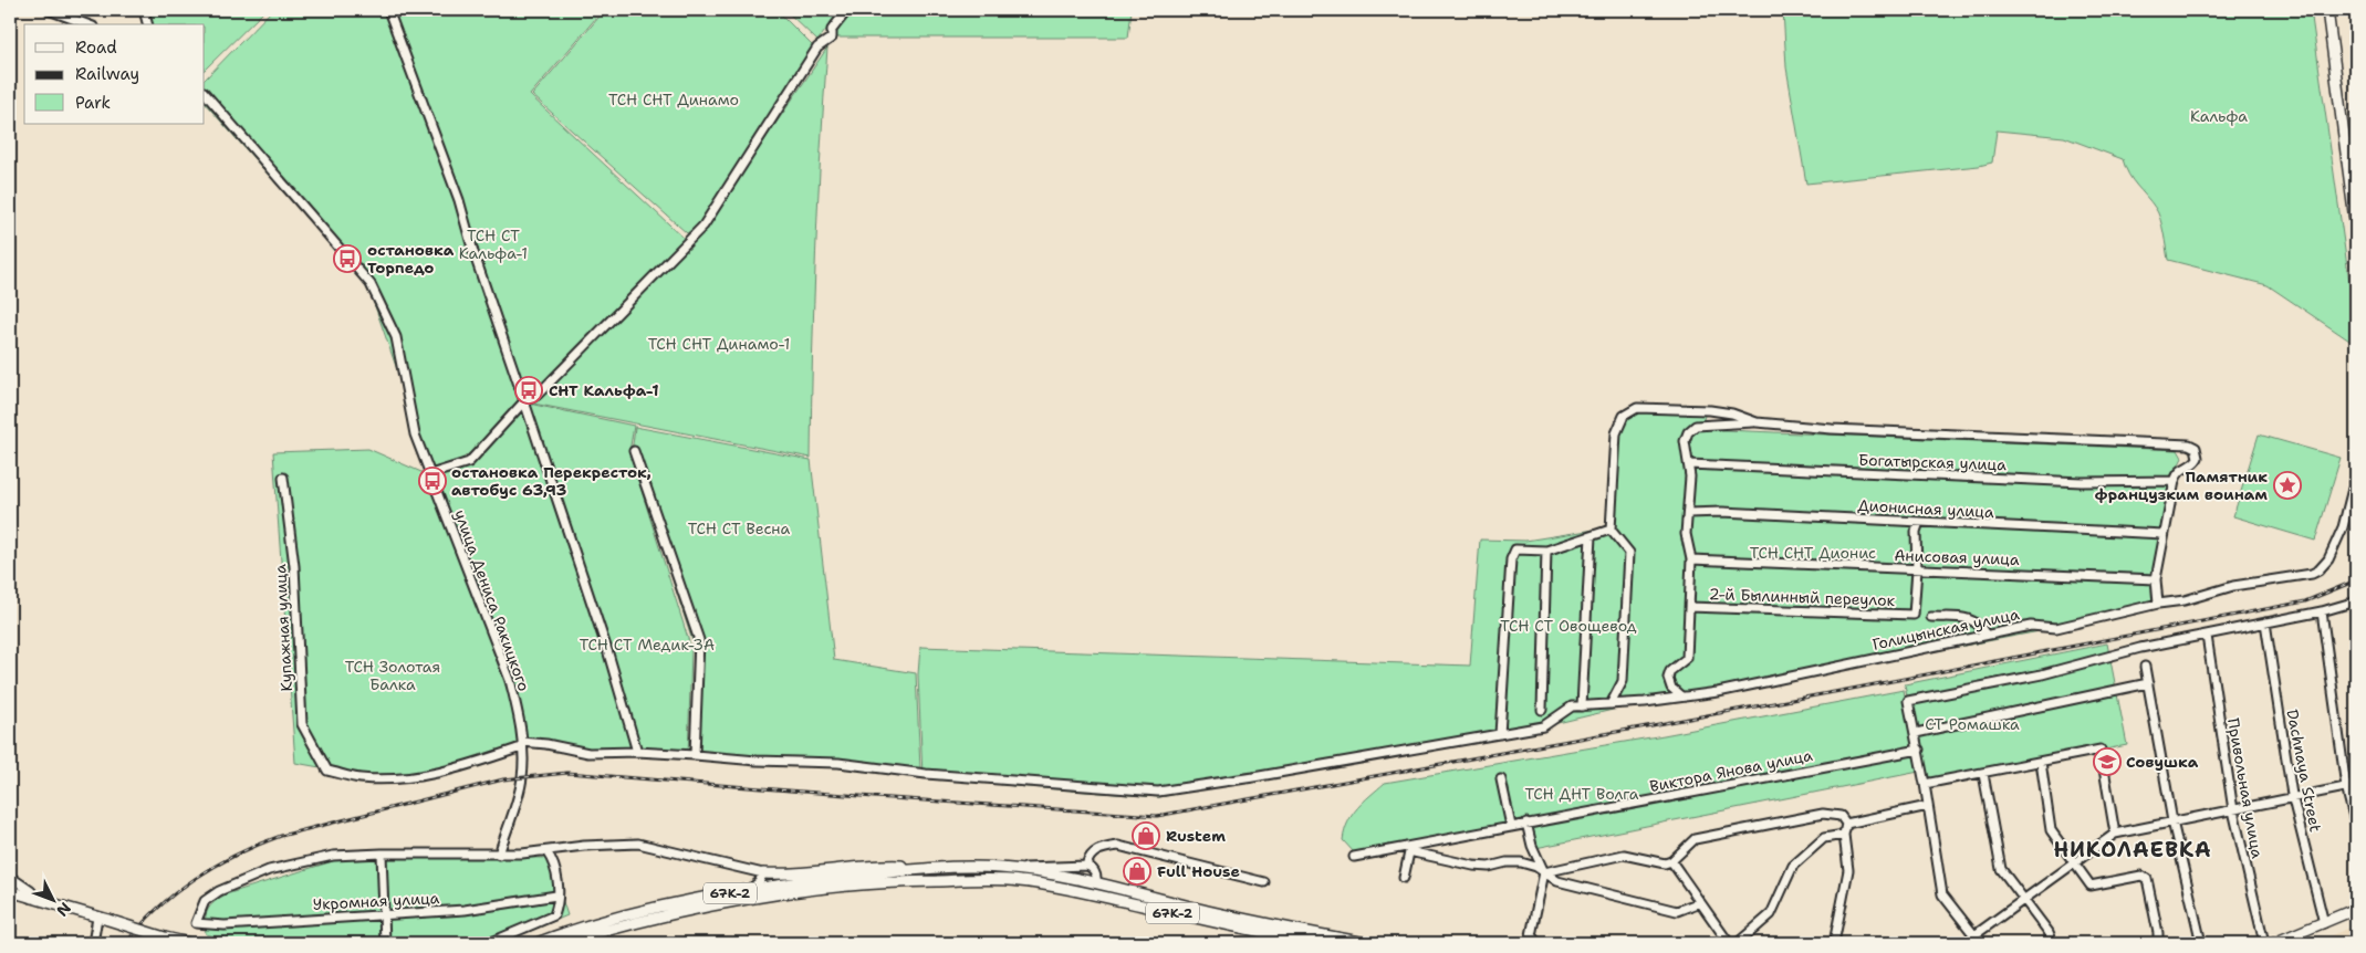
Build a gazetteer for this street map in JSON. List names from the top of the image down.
{
  "streets": {
    "main road": ["67К-2"],
    "street": [
      "Богатырская улица",
      "Дионисная улица",
      "Анисовая улица",
      "2-й Былинный переулок",
      "улица Дениса Ракицкого",
      "Купажная улица",
      "Голицынская улица",
      "Виктора Янова улица",
      "Dachnaya Street",
      "Привольная улица",
      "Укромная улица"
    ]
  },
  "crossings": [
    ["Анисовая улица", "2-й Былинный переулок"],
    ["улица Дениса Ракицкого", "Купажная улица"]
  ],
  "districts": ["НИКОЛАЕВКА"],
  "parks": [
    "ТСН СНТ Динамо",
    "Кальфа",
    "ТСН СТ Кальфа-1",
    "ТСН СНТ Динамо-1",
    "ТСН СТ Весна",
    "ТСН СНТ Дионис",
    "ТСН СТ Овощевод",
    "ТСН СТ Медик-3А",
    "ТСН Золотая Балка",
    "СТ Ромашка",
    "ТСН ДНТ Волга"
  ],
  "places": {
    "bus stop": ["остановка Торпедо", "СНТ Кальфа-1", "остановка Перекресток, автобус 63,93"],
    "place": ["Памятник французким воинам"],
    "school or university": ["Совушка"],
    "shop": ["Rustem", "Full House"]
  },
  "legend": ["Road", "Railway", "Park"],
  "north": "bottom right"
}
